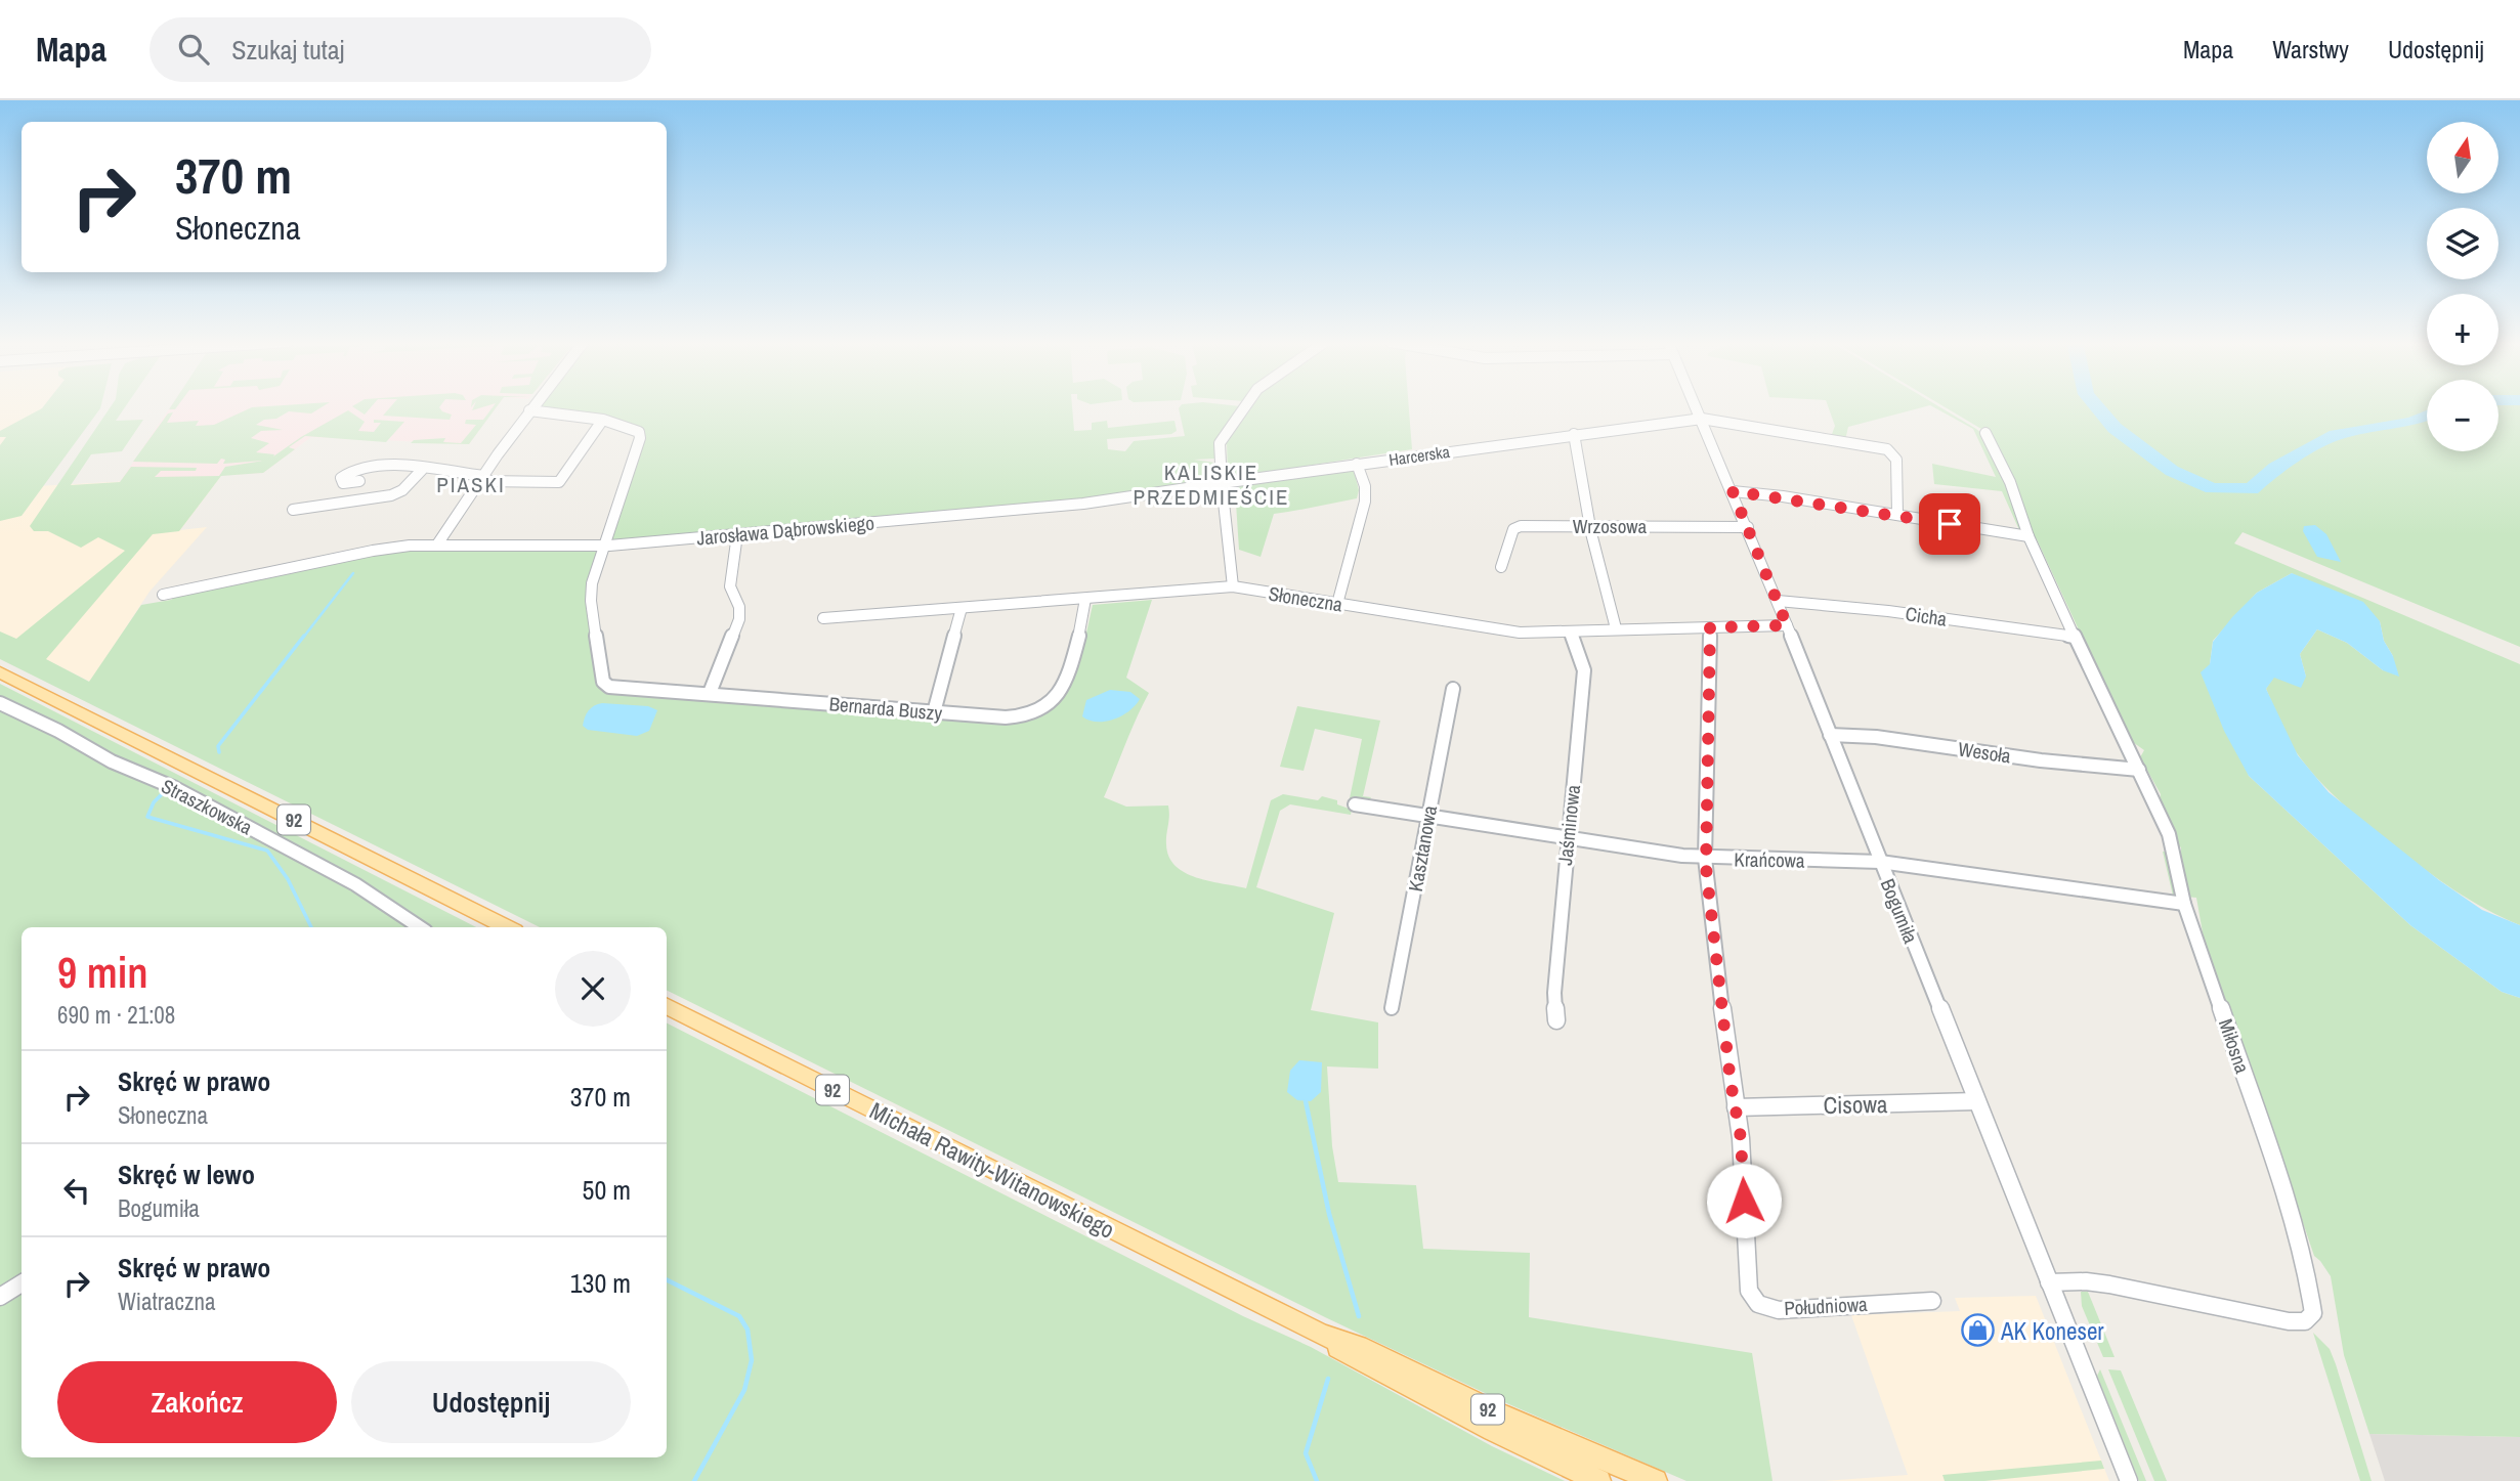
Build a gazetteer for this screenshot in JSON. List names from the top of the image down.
{
  "streets": {
    "main road": ["92", "Michała Rawity-Witanowskiego"],
    "street": [
      "Harcerska",
      "Wrzosowa",
      "Jarosława Dąbrowskiego",
      "Słoneczna",
      "Cicha",
      "Bernarda Buszy",
      "Wesoła",
      "Straszkowska",
      "Jaśminowa",
      "Kasztanowa",
      "Krańcowa",
      "Bogumiła",
      "Miłosna",
      "Cisowa",
      "Południowa"
    ]
  },
  "crossings": [
    ["Harcerska", "Jarosława Dąbrowskiego"],
    ["Harcerska", "Bogumiła"],
    ["Wrzosowa", "Bogumiła"],
    ["Jarosława Dąbrowskiego", "Bernarda Buszy"],
    ["Słoneczna", "Bernarda Buszy"],
    ["Słoneczna", "Jaśminowa"],
    ["Słoneczna", "Bogumiła"],
    ["Słoneczna", "Południowa"],
    ["Cicha", "Bogumiła"],
    ["Cicha", "Miłosna"],
    ["Wesoła", "Bogumiła"],
    ["Wesoła", "Miłosna"],
    ["Jaśminowa", "Krańcowa"],
    ["Kasztanowa", "Krańcowa"],
    ["Krańcowa", "Bogumiła"],
    ["Krańcowa", "Miłosna"],
    ["Krańcowa", "Południowa"],
    ["Bogumiła", "Miłosna"],
    ["Bogumiła", "Cisowa"],
    ["Cisowa", "Południowa"]
  ],
  "districts": ["KALISKIE PRZEDMIEŚCIE", "PIASKI"],
  "places": {
    "shop": ["AK Koneser"]
  },
  "north": "top",
  "page": {
    "header": "Mapa",
    "search": "Szukaj tutaj",
    "nav": ["Mapa", "Warstwy", "Udostępnij"],
    "map_buttons": ["+", "−"],
    "turn": ["370 m", "Słoneczna"],
    "heading": ["9 min", "690 m · 21:08"],
    "list": [
      {
        "name": "Skręć w prawo",
        "note": "Słoneczna",
        "value": "370 m"
      },
      {
        "name": "Skręć w lewo",
        "note": "Bogumiła",
        "value": "50 m"
      },
      {
        "name": "Skręć w prawo",
        "note": "Wiatraczna",
        "value": "130 m"
      }
    ],
    "buttons": ["Zakończ", "Udostępnij"]
  }
}
